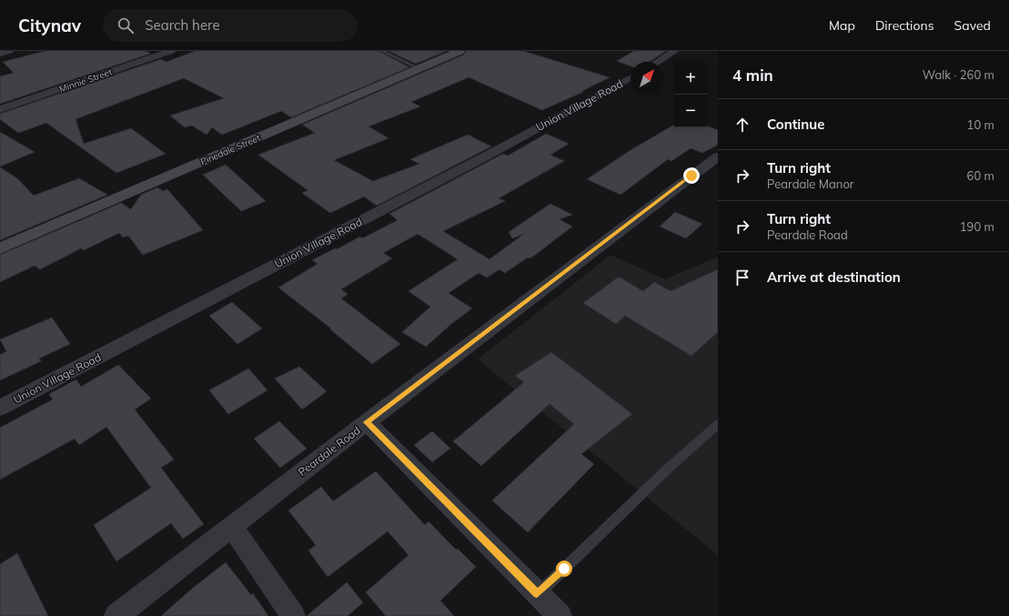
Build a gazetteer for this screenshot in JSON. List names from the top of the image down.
{
  "streets": {
    "street": [
      "Minnie Street",
      "Union Village Road",
      "Pinedale Street",
      "Peardale Road"
    ]
  },
  "north": "top right",
  "page": {
    "header": "Citynav",
    "search": "Search here",
    "nav": ["Map", "Directions", "Saved"],
    "heading": ["4 min", "Walk · 260 m"],
    "map_buttons": ["+", "−"],
    "list": [
      ["Continue", "10 m"],
      ["Turn right", "Peardale Manor", "60 m"],
      ["Turn right", "Peardale Road", "190 m"],
      "Arrive at destination"
    ]
  }
}
